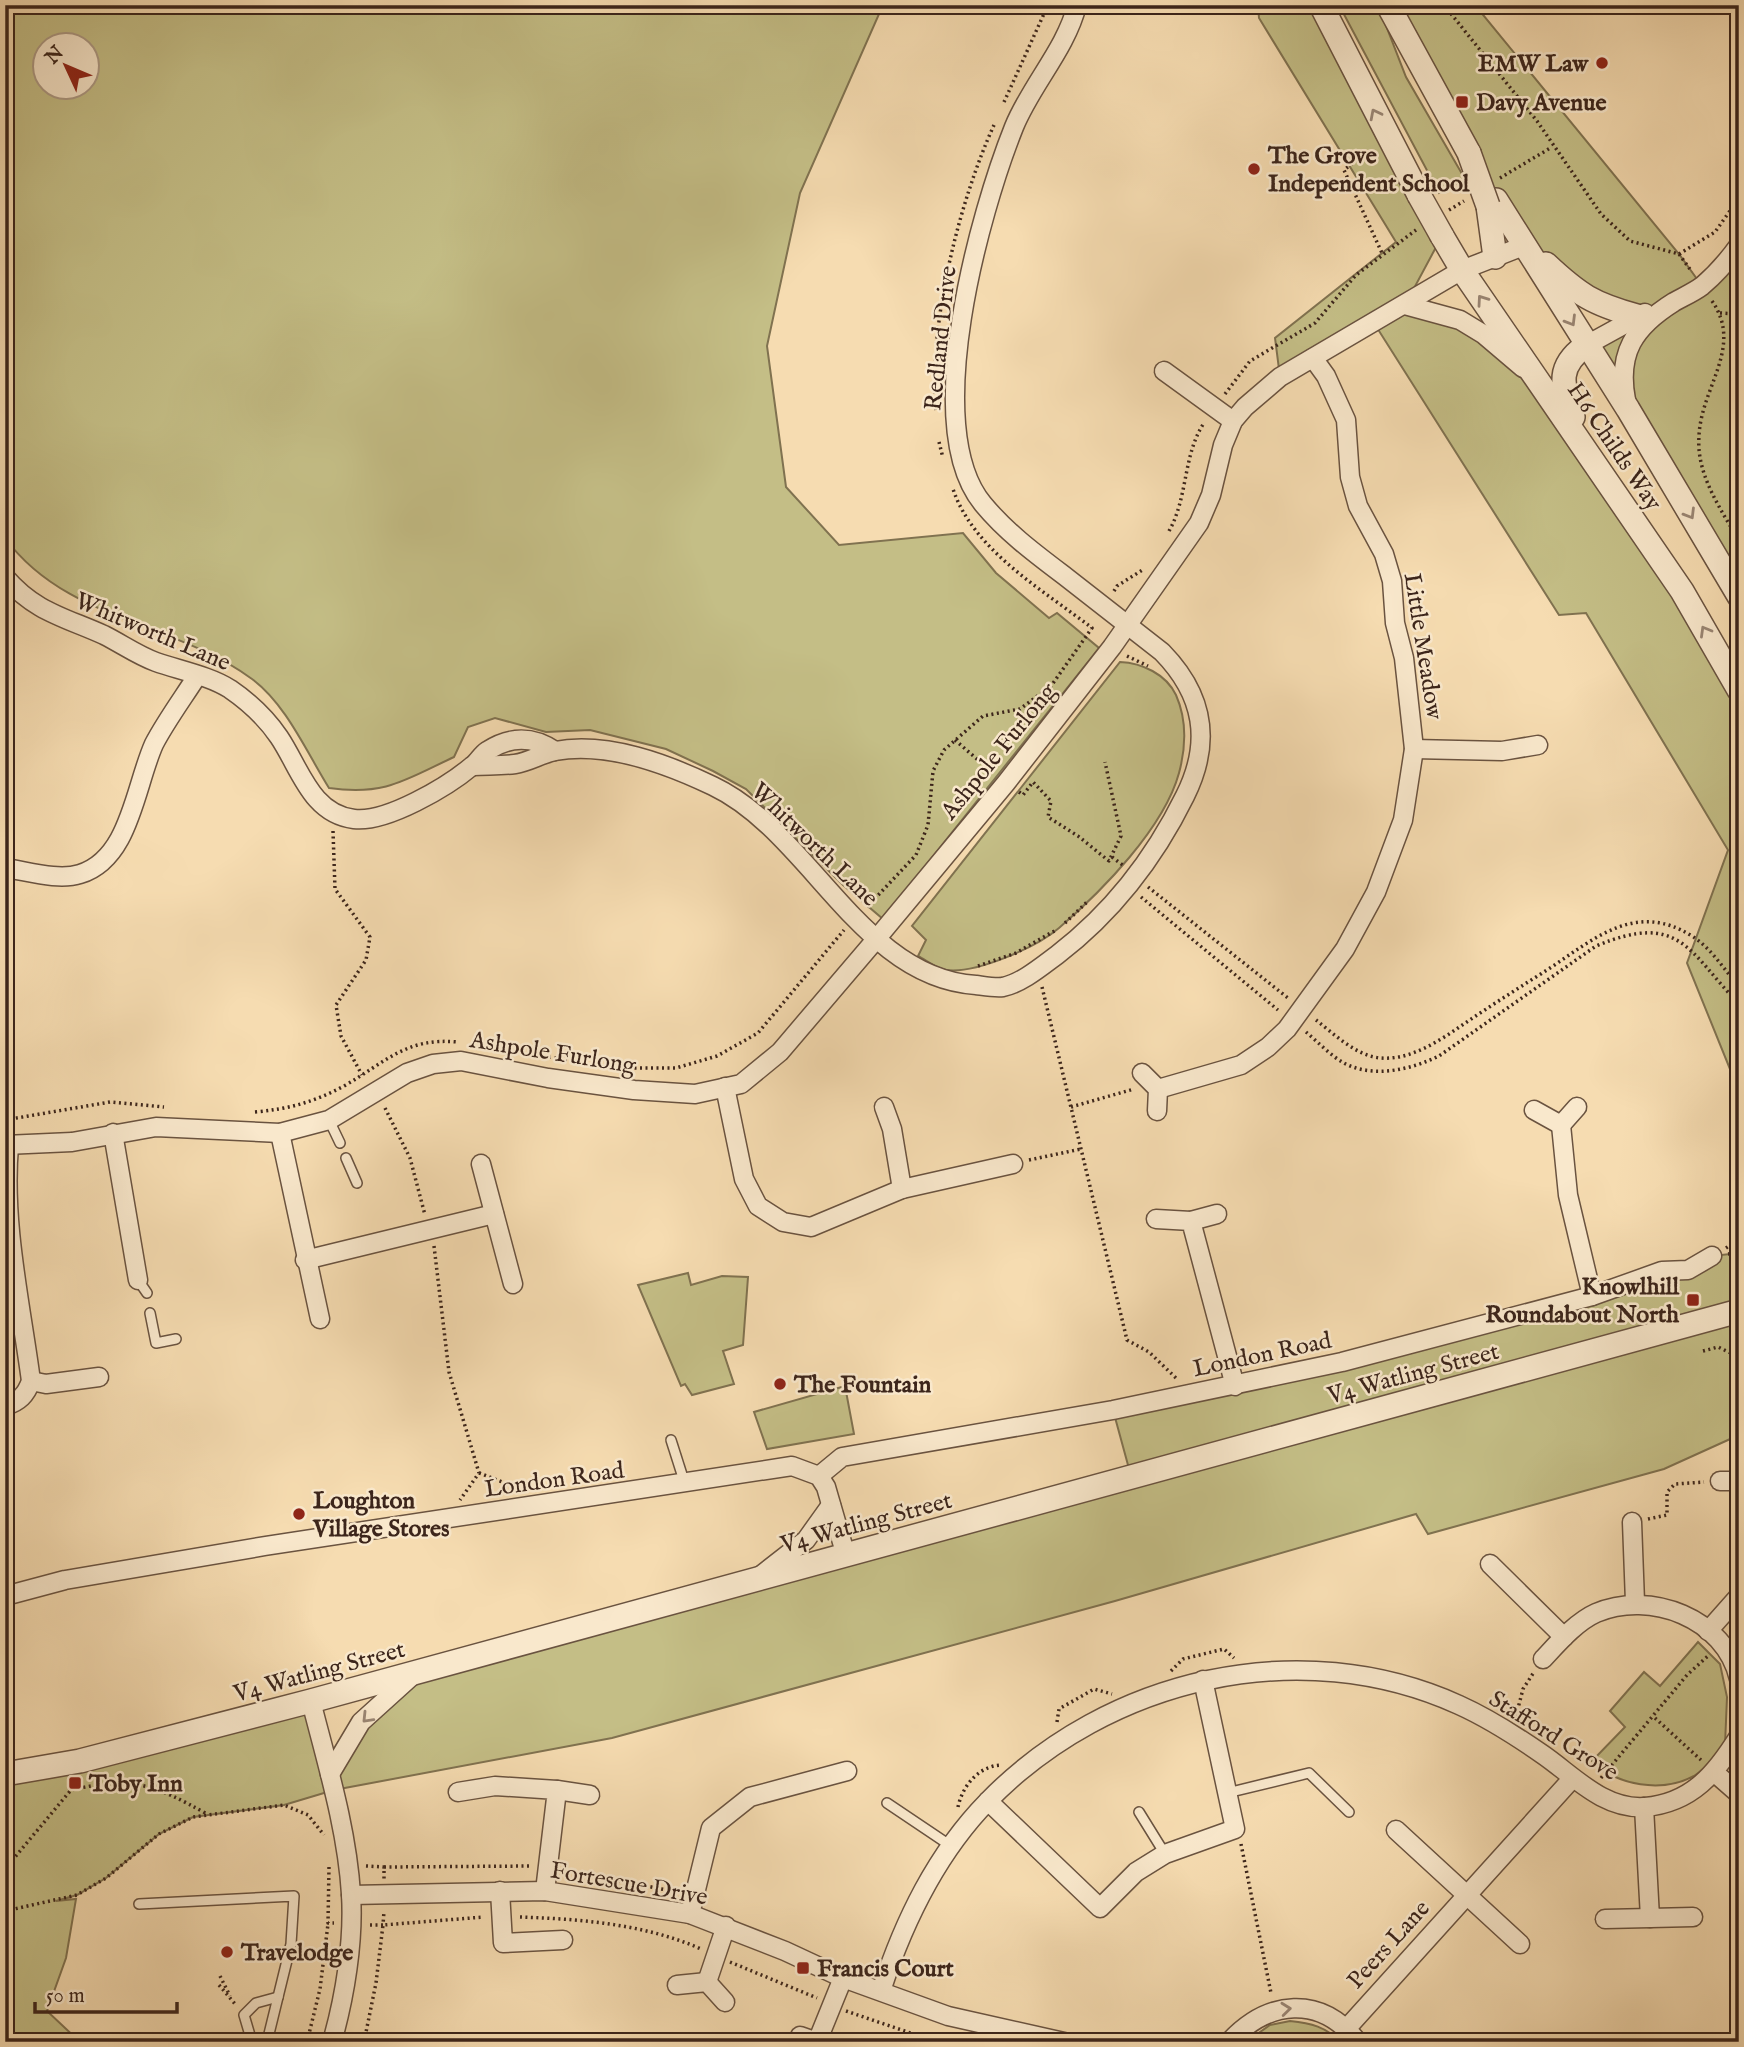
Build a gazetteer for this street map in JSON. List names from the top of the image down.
{
  "streets": {
    "street": [
      "Redland Drive",
      "H6 Childs Way",
      "Whitworth Lane",
      "Little Meadow",
      "Ashpole Furlong",
      "London Road",
      "V4 Watling Street",
      "Stafford Grove",
      "Fortescue Drive",
      "Peers Lane"
    ]
  },
  "crossings": [
    ["Redland Drive", "Ashpole Furlong"],
    ["H6 Childs Way", "Ashpole Furlong"],
    ["Whitworth Lane", "Ashpole Furlong"],
    ["Little Meadow", "Ashpole Furlong"],
    ["Stafford Grove", "Fortescue Drive"],
    ["Stafford Grove", "Peers Lane"]
  ],
  "places": {
    "other": [
      "EMW Law",
      "The Grove Independent School",
      "The Fountain",
      "Loughton Village Stores",
      "Travelodge"
    ],
    "transit": [
      "Davy Avenue",
      "Knowlhill Roundabout North",
      "Toby Inn",
      "Francis Court"
    ]
  },
  "scale_bar": "50 m",
  "north": "top left"
}
